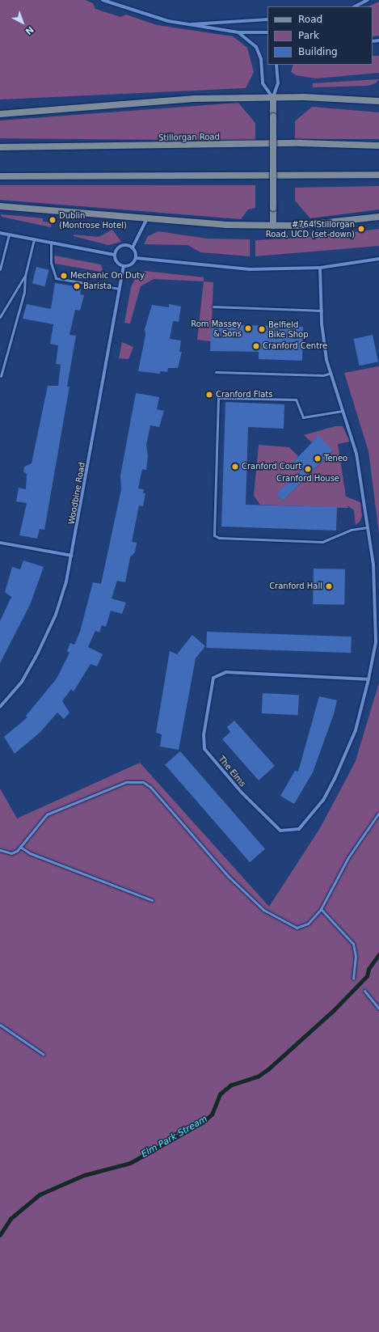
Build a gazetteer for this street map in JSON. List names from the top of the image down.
{
  "streets": {
    "main road": ["Stillorgan Road"],
    "street": ["Woodbine Road", "The Elms"]
  },
  "water": ["Elm Park Stream"],
  "places": [
    "Dublin (Montrose Hotel)",
    "#764 Stillorgan Road, UCD (set-down)",
    "Mechanic On Duty",
    "Barista",
    "Rom Massey & Sons",
    "Belfield Bike Shop",
    "Cranford Centre",
    "Cranford Flats",
    "Teneo",
    "Cranford Court",
    "Cranford House",
    "Cranford Hall"
  ],
  "legend": ["Road", "Park", "Building"],
  "north": "bottom right"
}
